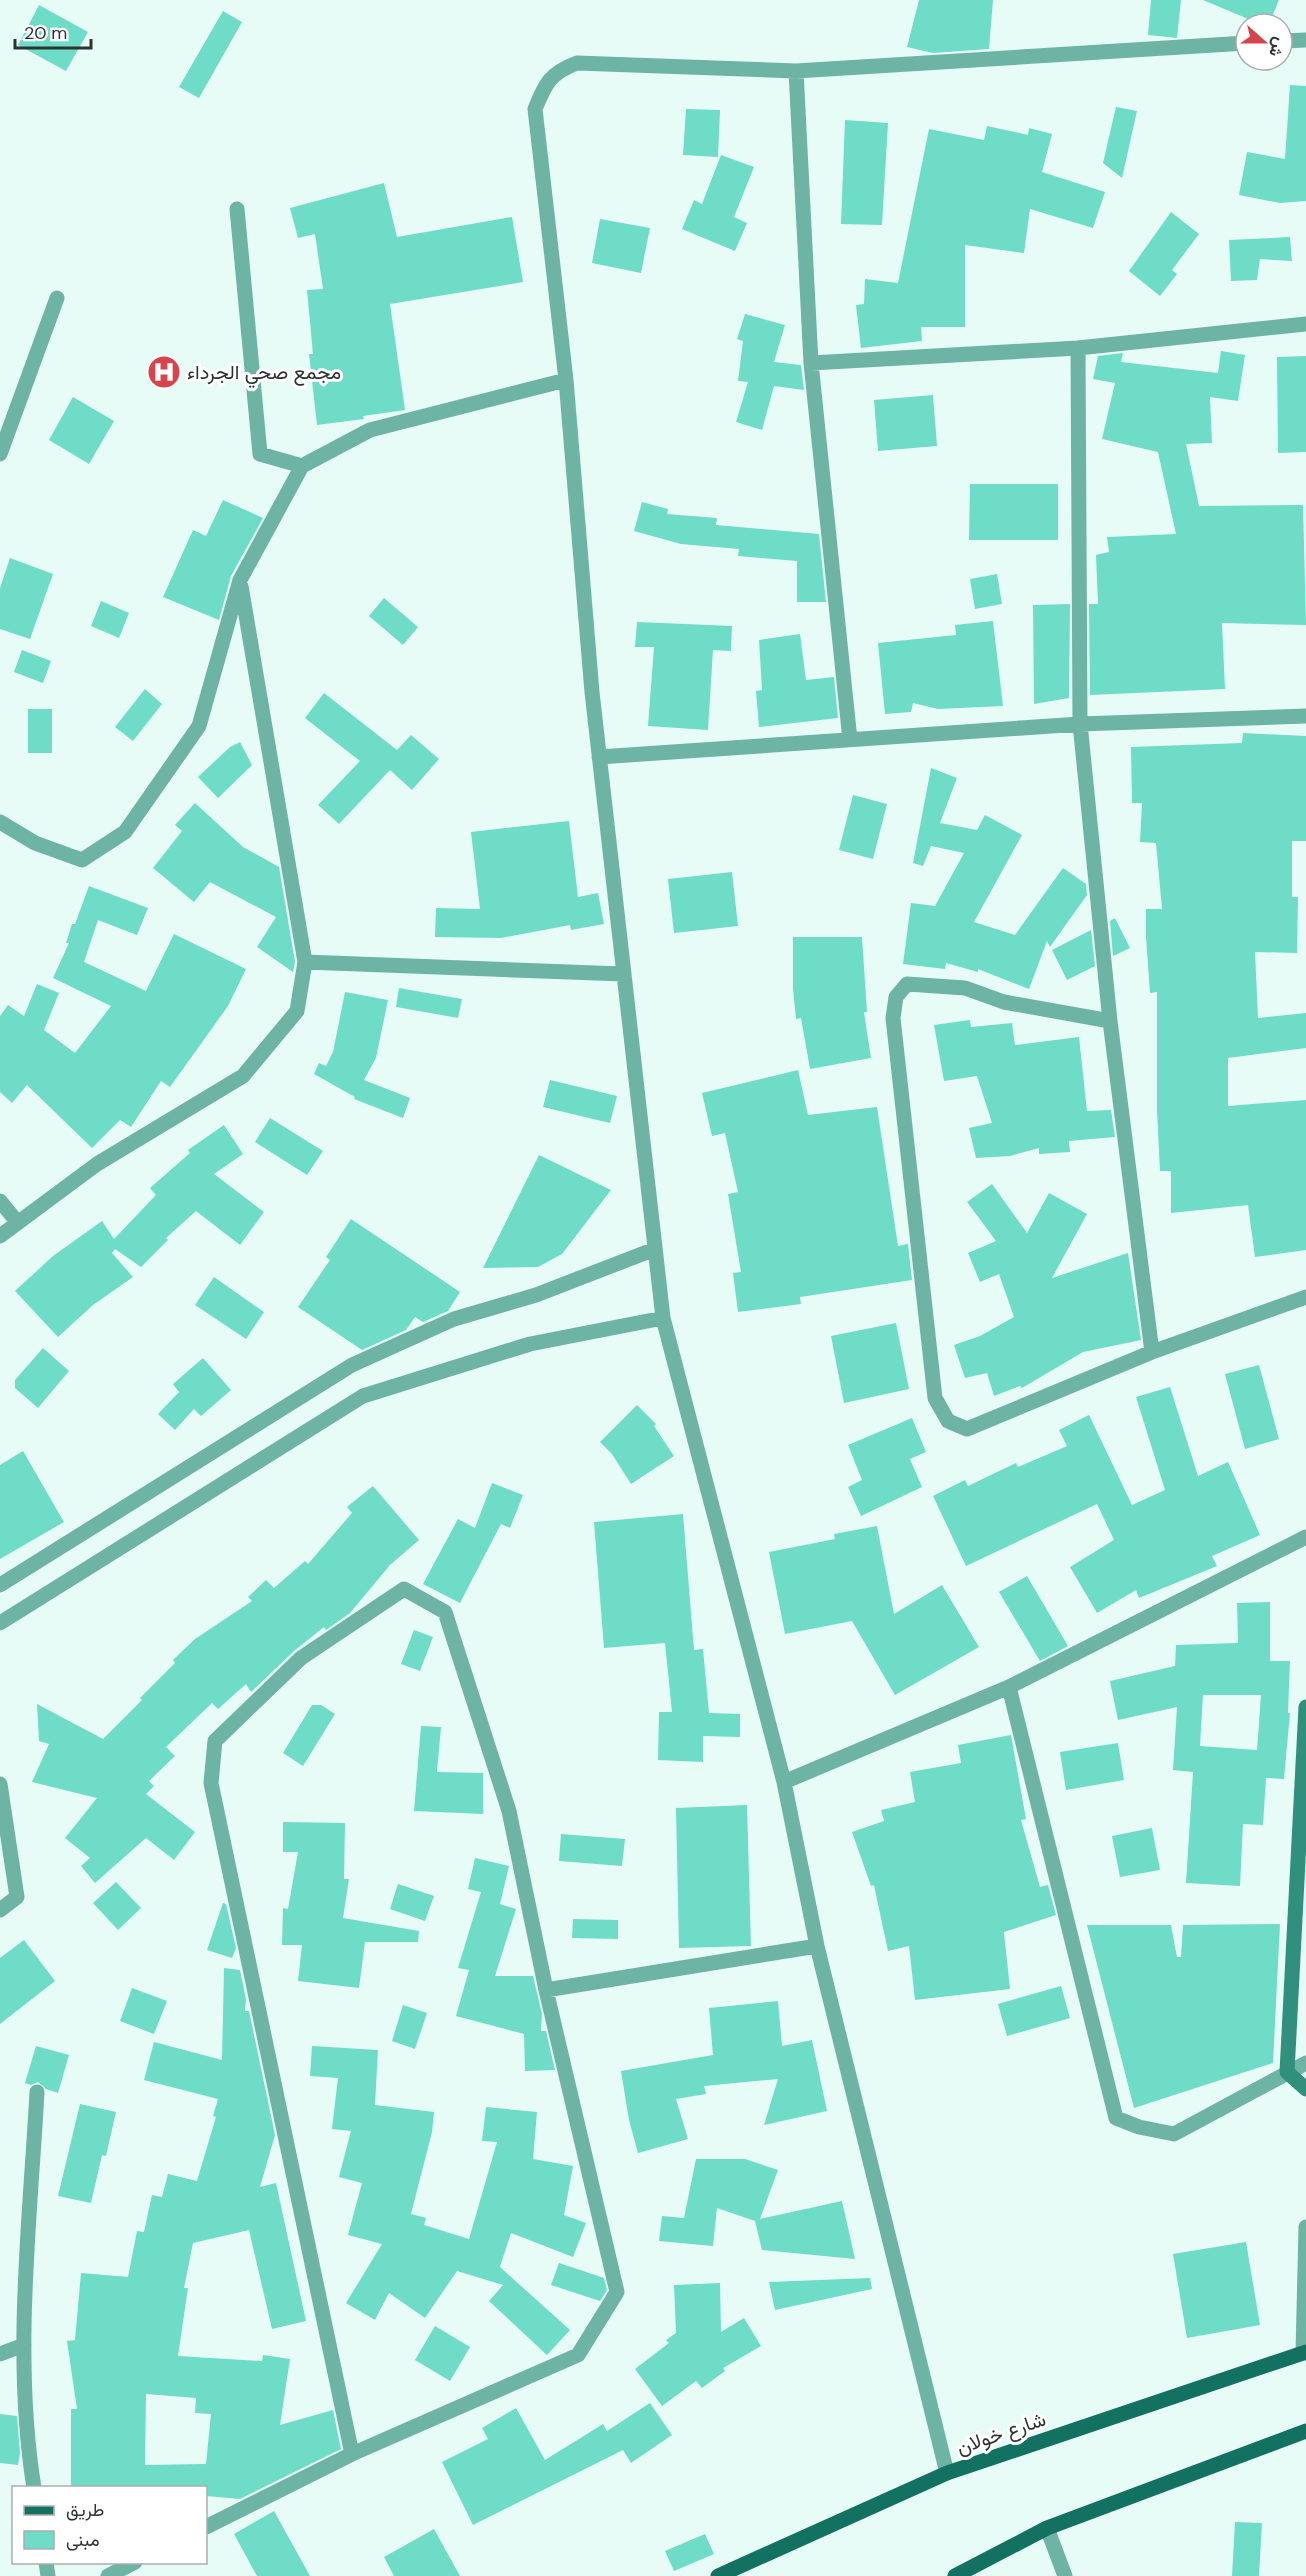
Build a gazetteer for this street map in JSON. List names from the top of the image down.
{
  "streets": {
    "main road": ["شارع خولان"]
  },
  "places": {
    "hospital": ["مجمع صحي الجرداء"]
  },
  "legend": ["طريق", "مبنى"],
  "scale_bar": "20 m",
  "north": "right"
}
